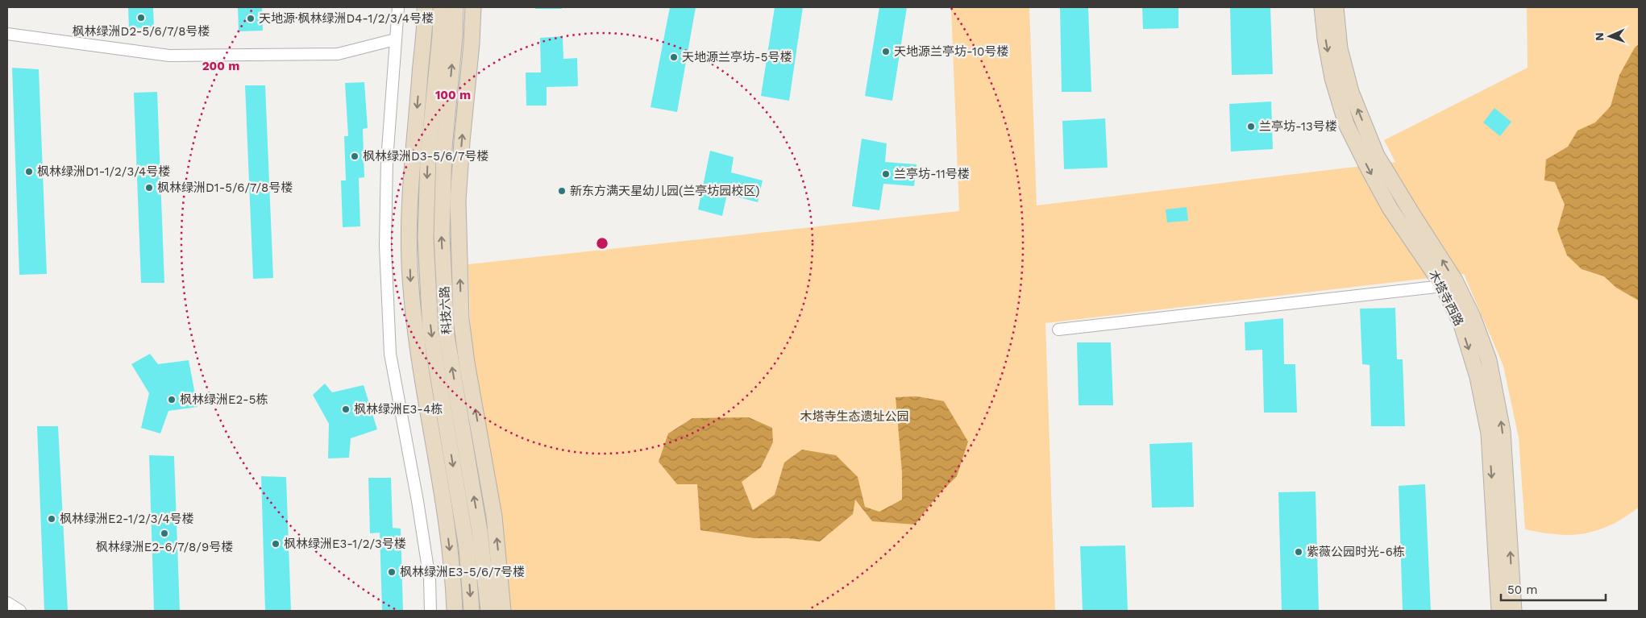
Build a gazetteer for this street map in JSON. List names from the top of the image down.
{
  "streets": {
    "main road": ["木塔寺西路", "科技六路"]
  },
  "parks": ["木塔寺生态遗址公园"],
  "places": [
    "枫林绿洲D2-5/6/7/8号楼",
    "天地源·枫林绿洲D4-1/2/3/4号楼",
    "天地源兰亭坊-10号楼",
    "天地源兰亭坊-5号楼",
    "兰亭坊-13号楼",
    "枫林绿洲D3-5/6/7号楼",
    "枫林绿洲D1-1/2/3/4号楼",
    "兰亭坊-11号楼",
    "枫林绿洲D1-5/6/7/8号楼",
    "新东方满天星幼儿园(兰亭坊园校区)",
    "枫林绿洲E2-5栋",
    "枫林绿洲E3-4栋",
    "枫林绿洲E2-1/2/3/4号楼",
    "枫林绿洲E2-6/7/8/9号楼",
    "枫林绿洲E3-1/2/3号楼",
    "紫薇公园时光-6栋",
    "枫林绿洲E3-5/6/7号楼"
  ],
  "scale_bar": "50 m",
  "north": "left",
  "rings": ["200 m", "100 m"]
}
